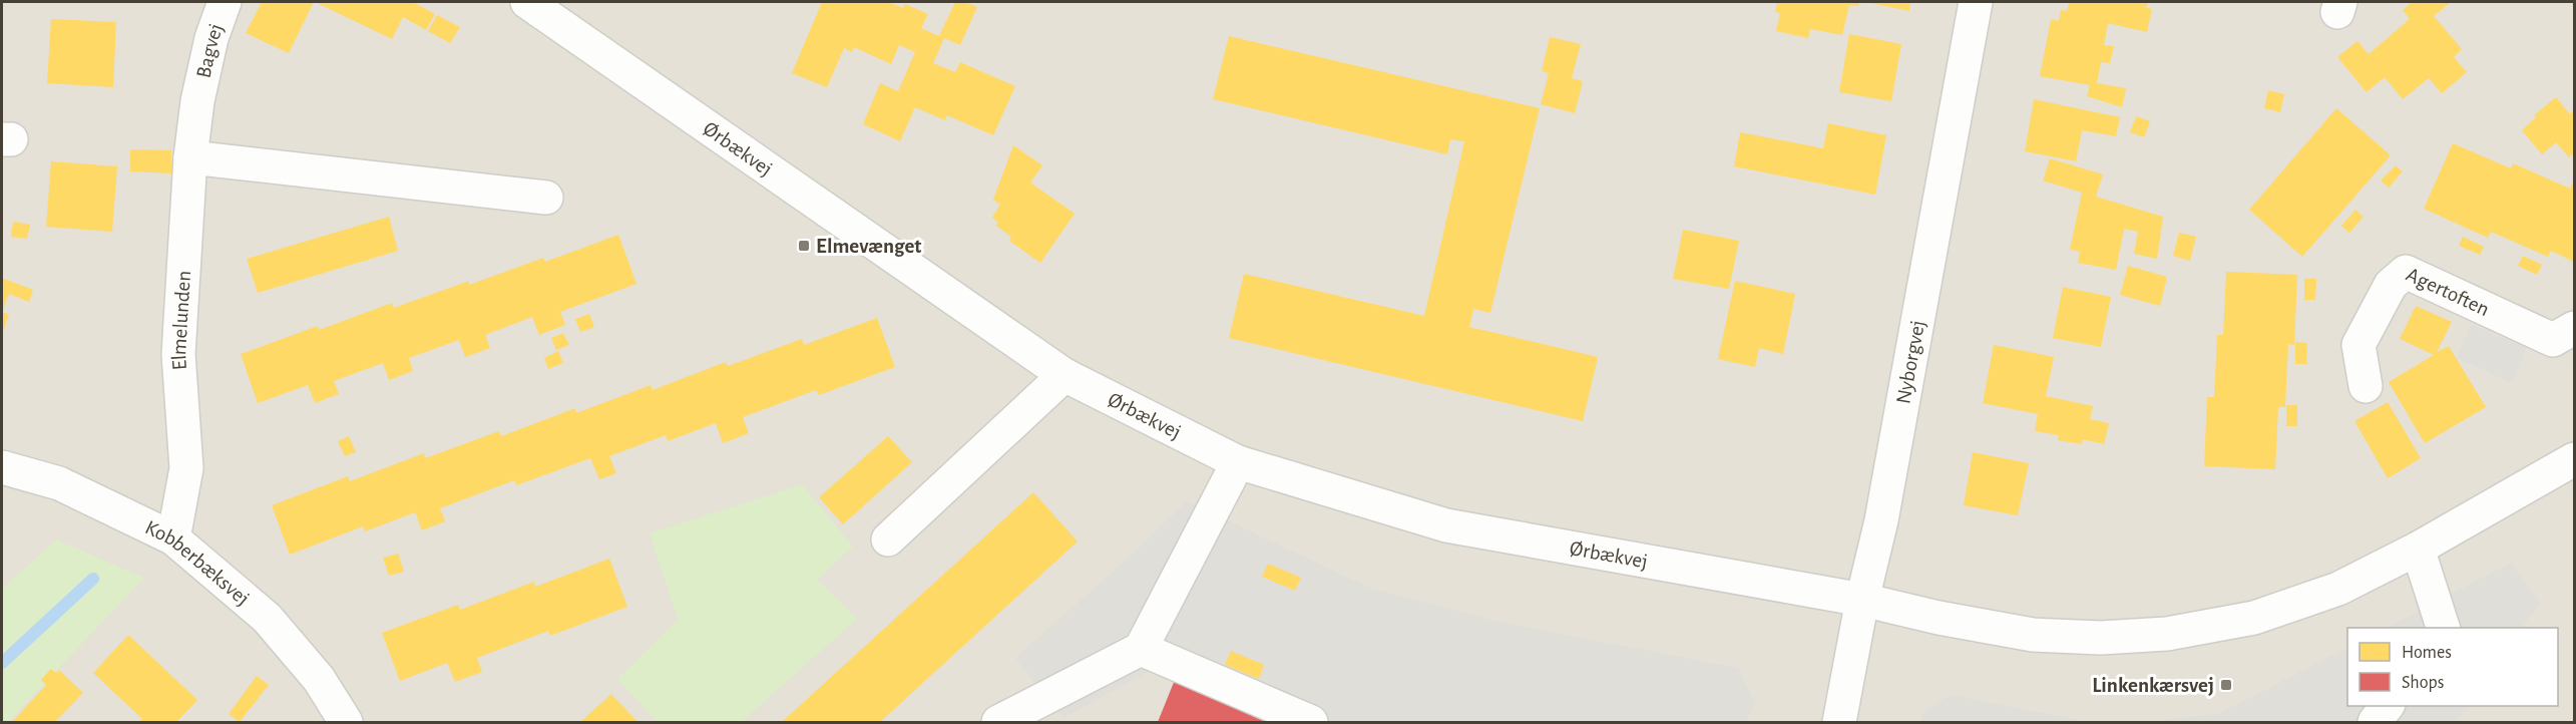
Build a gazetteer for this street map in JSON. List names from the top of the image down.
{
  "streets": {
    "street": [
      "Bagvej",
      "Ørbækvej",
      "Agertoften",
      "Elmelunden",
      "Nyborgvej",
      "Kobberbæksvej"
    ]
  },
  "crossings": [
    ["Bagvej", "Elmelunden"],
    ["Ørbækvej", "Nyborgvej"],
    ["Elmelunden", "Kobberbæksvej"]
  ],
  "places": {
    "transit": ["Elmevænget", "Linkenkærsvej"]
  },
  "legend": ["Homes", "Shops"]
}
